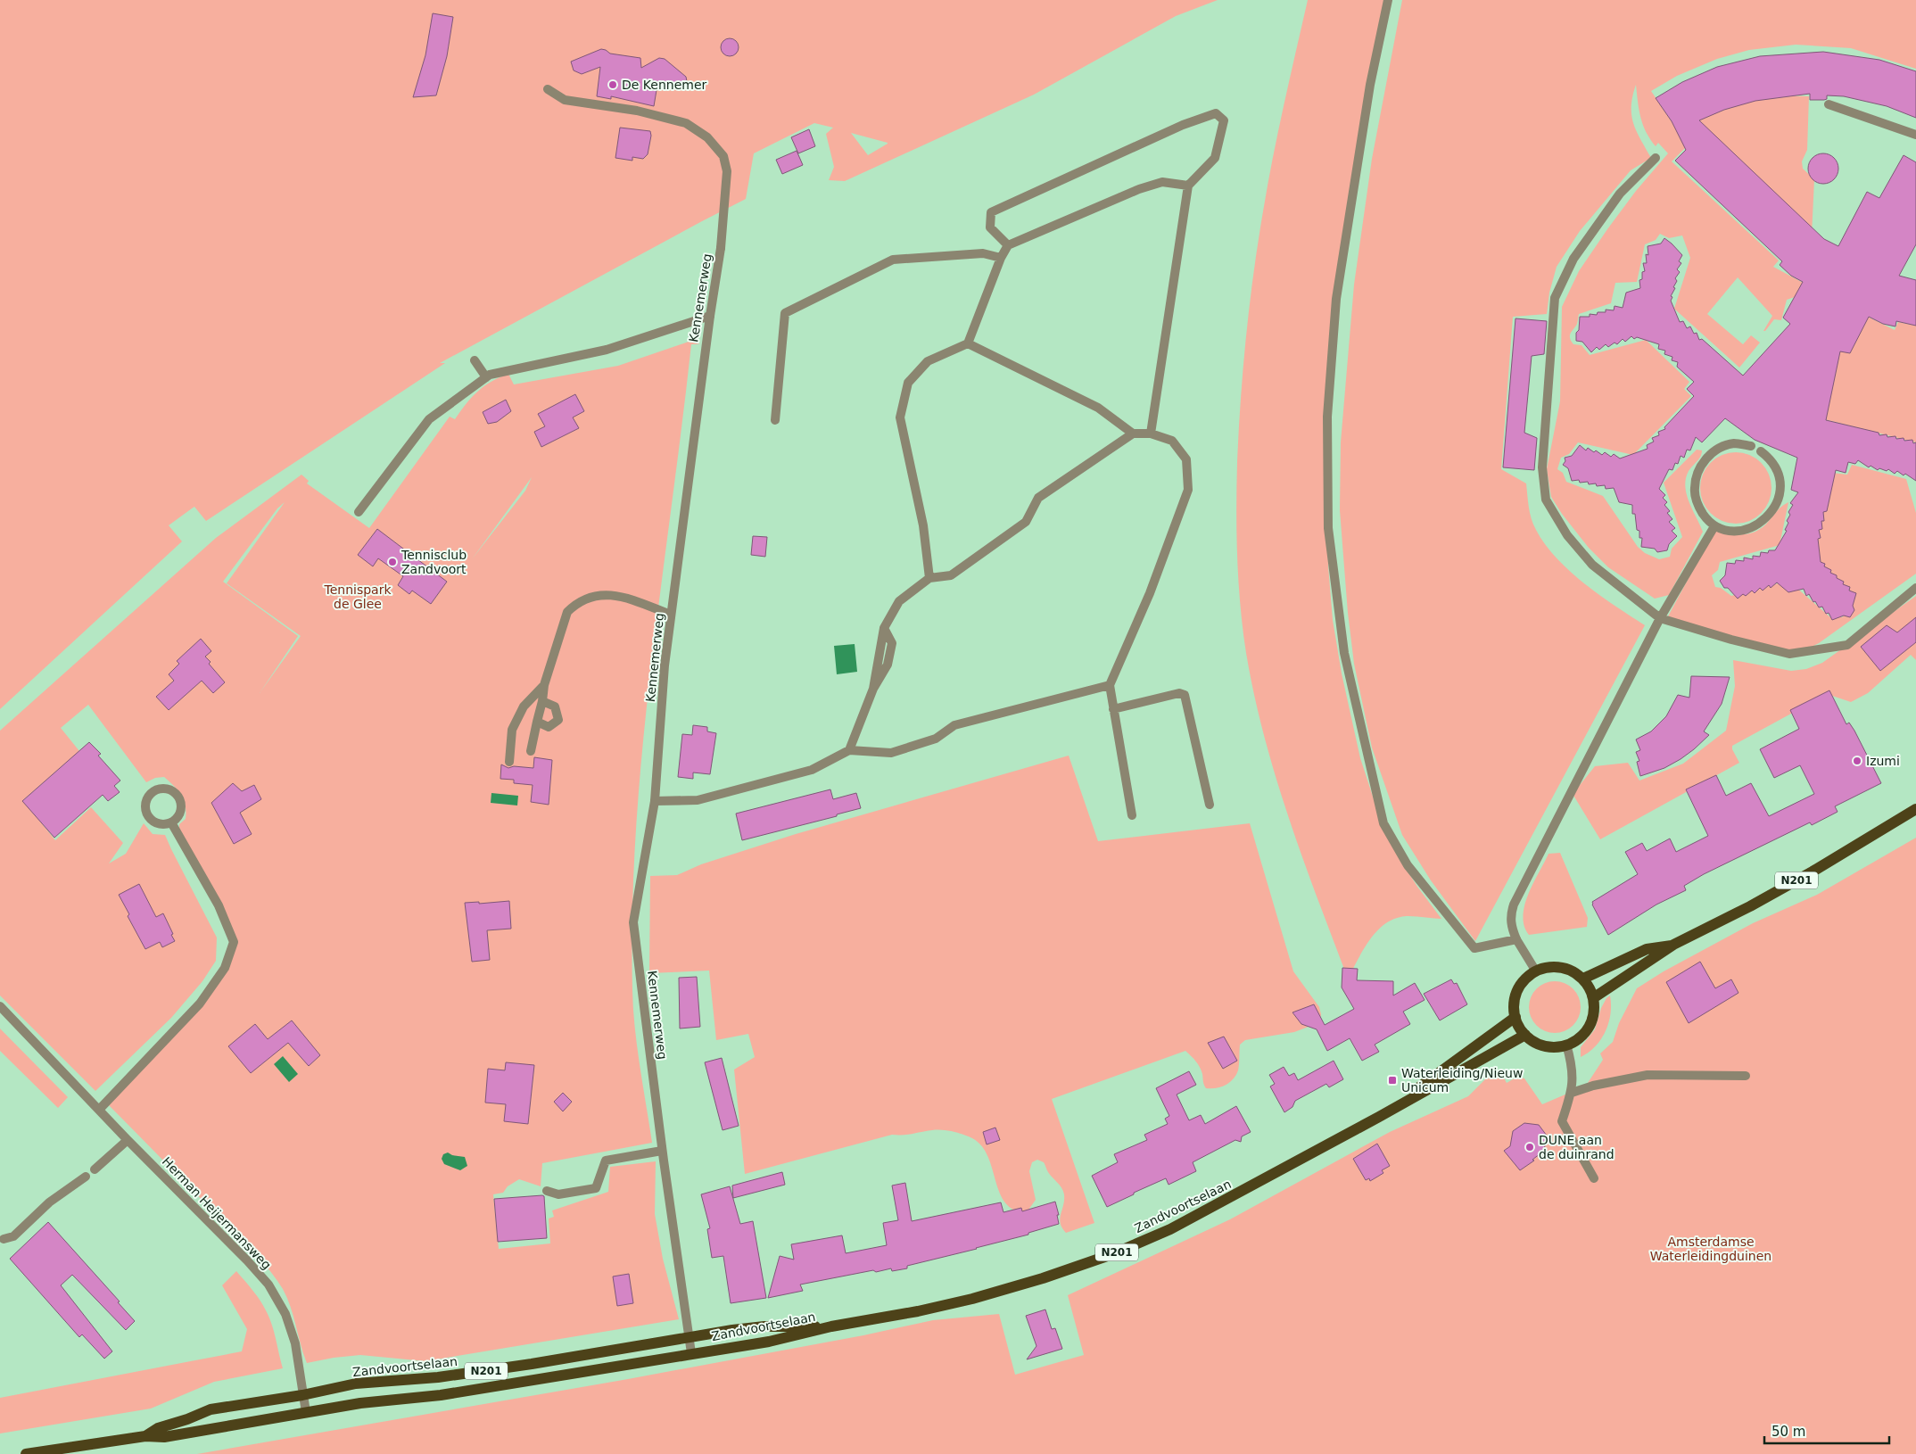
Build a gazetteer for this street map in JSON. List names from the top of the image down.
{
  "streets": {
    "main road": ["N201", "Zandvoortselaan"],
    "street": ["Kennemerweg", "Herman Heijermansweg"]
  },
  "crossings": [
    ["Kennemerweg", "Zandvoortselaan"],
    ["N201", "Zandvoortselaan"],
    ["Zandvoortselaan", "Herman Heijermansweg"]
  ],
  "parks": ["Tennispark de Glee", "Amsterdamse Waterleidingduinen"],
  "places": {
    "other": [
      "De Kennemer",
      "Tennisclub Zandvoort",
      "Izumi",
      "DUNE aan de duinrand"
    ],
    "transit": ["Waterleiding/Nieuw Unicum"]
  },
  "scale_bar": "50 m"
}
